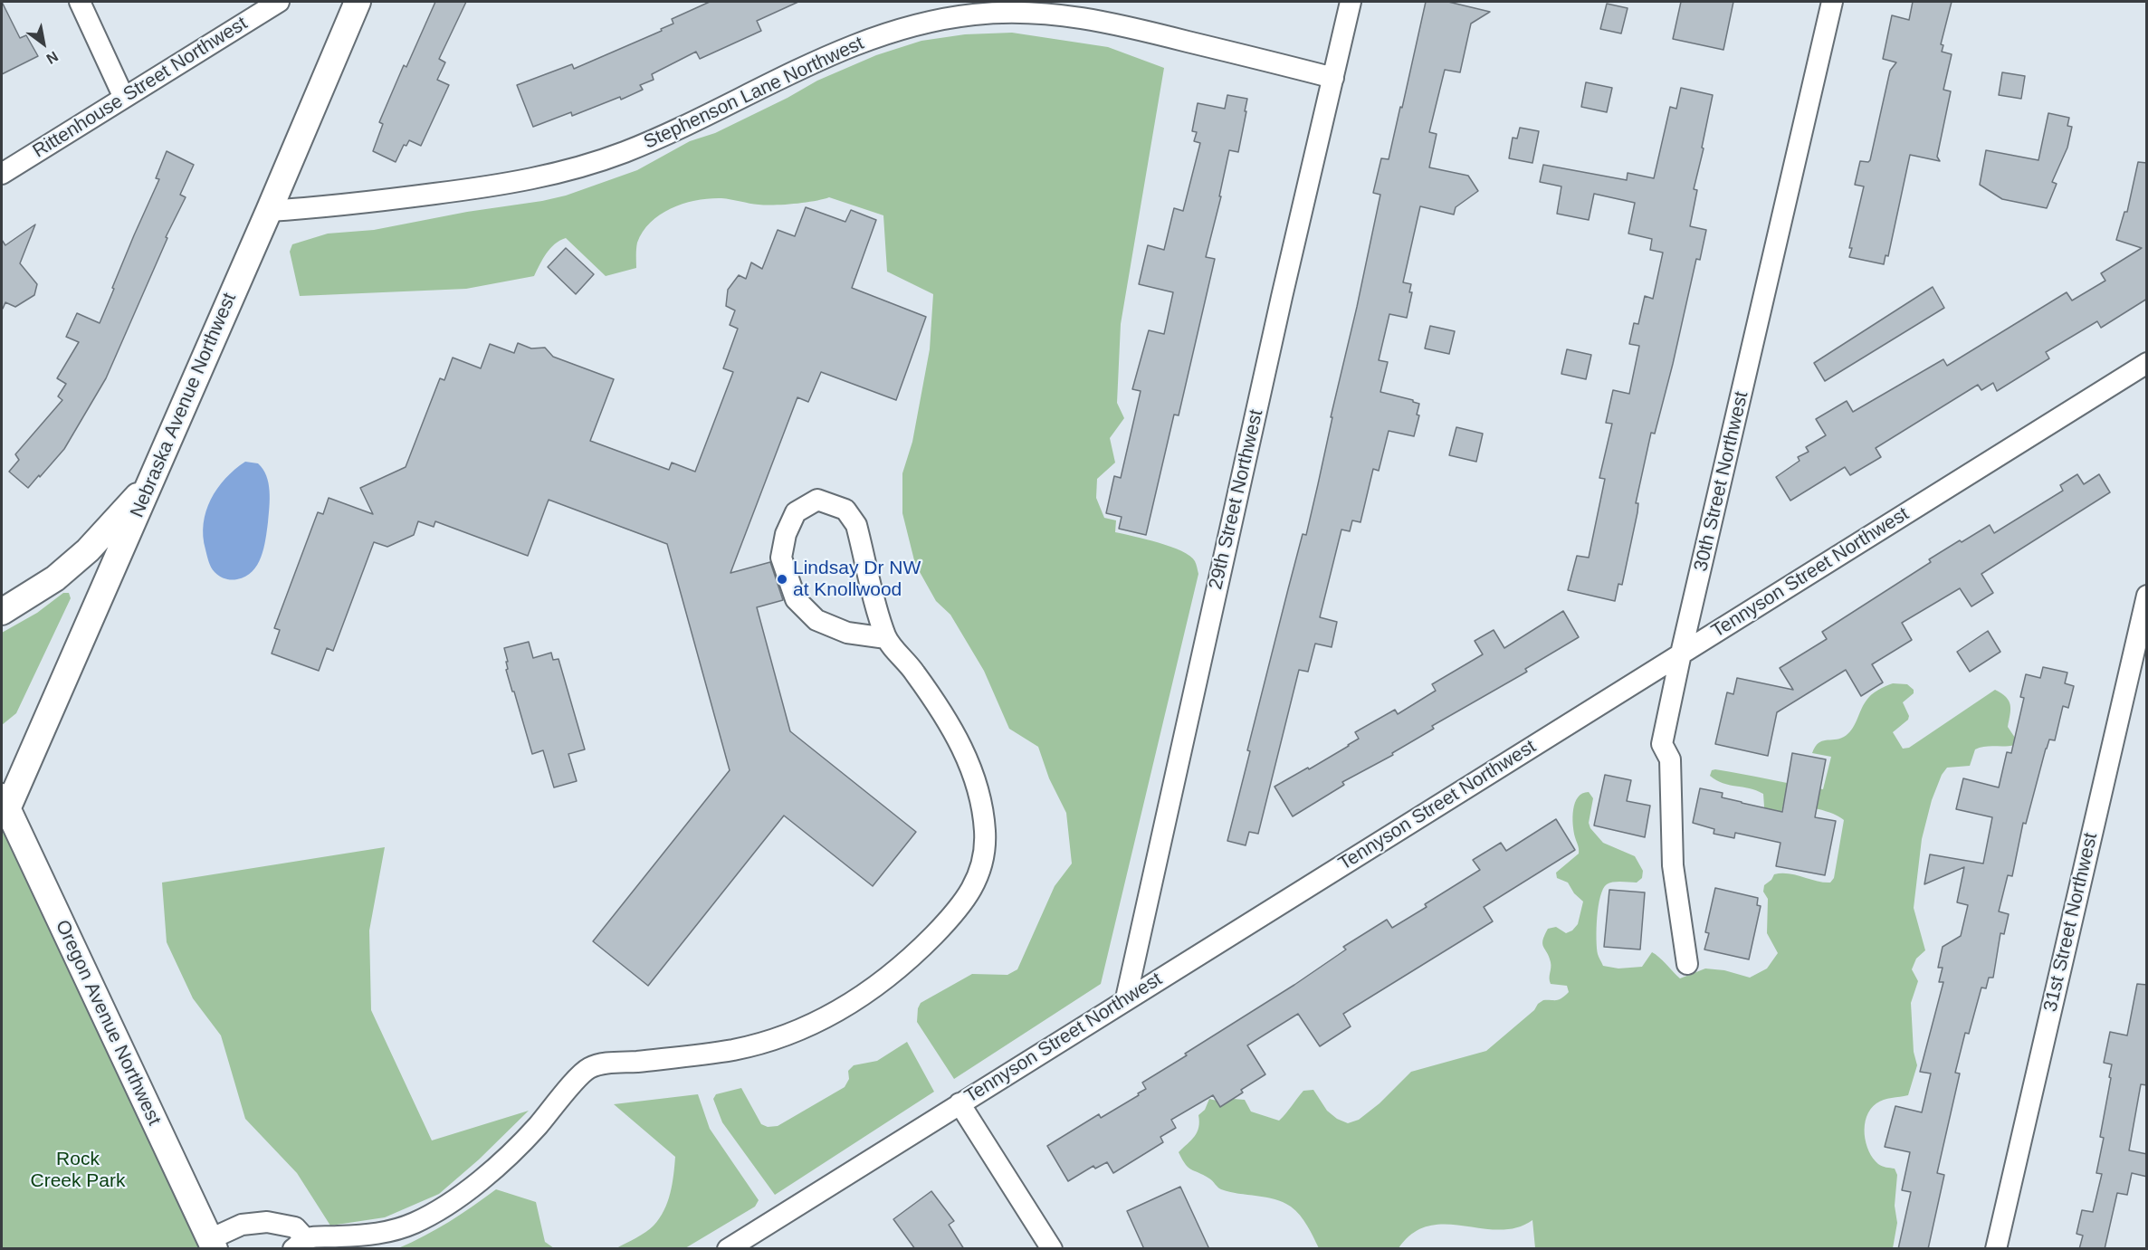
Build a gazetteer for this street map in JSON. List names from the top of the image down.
{
  "streets": {
    "street": [
      "Rittenhouse Street Northwest",
      "Stephenson Lane Northwest",
      "Nebraska Avenue Northwest",
      "30th Street Northwest",
      "29th Street Northwest",
      "Tennyson Street Northwest",
      "31st Street Northwest",
      "Oregon Avenue Northwest"
    ]
  },
  "crossings": [
    ["Stephenson Lane Northwest", "Nebraska Avenue Northwest"],
    ["Stephenson Lane Northwest", "29th Street Northwest"],
    ["Nebraska Avenue Northwest", "Oregon Avenue Northwest"],
    ["30th Street Northwest", "Tennyson Street Northwest"],
    ["29th Street Northwest", "Tennyson Street Northwest"]
  ],
  "parks": ["Rock Creek Park"],
  "places": ["Lindsay Dr NW at Knollwood"],
  "north": "bottom right"
}
